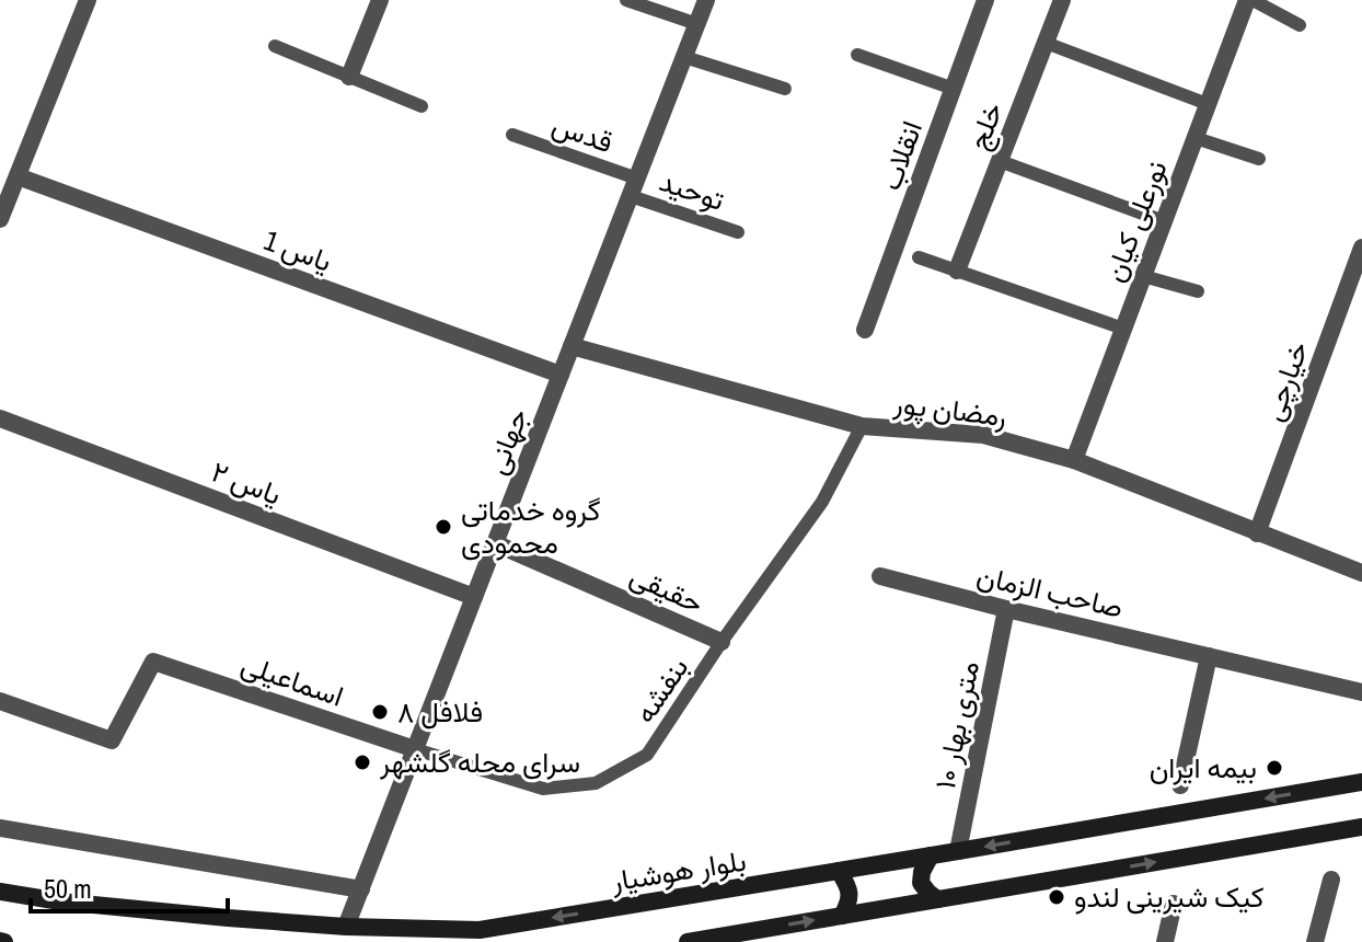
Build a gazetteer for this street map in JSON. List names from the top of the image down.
{
  "streets": {
    "main road": ["بلوار هوشیار"],
    "street": [
      "خلج",
      "انقلاب",
      "نورعلی کیان",
      "یاس 1",
      "خیارچی",
      "رمضان پور",
      "جهانی",
      "یاس ۲",
      "حقیقی",
      "صاحب الزمان",
      "اسماعیلی",
      "۱۰ متری بهار"
    ],
    "lane": ["قدس", "توحید", "بنفشه"]
  },
  "crossings": [
    ["قدس", "توحید"],
    ["قدس", "جهانی"],
    ["توحید", "جهانی"],
    ["نورعلی کیان", "رمضان پور"],
    ["یاس 1", "جهانی"],
    ["خیارچی", "رمضان پور"],
    ["رمضان پور", "جهانی"],
    ["رمضان پور", "بنفشه"],
    ["جهانی", "یاس ۲"],
    ["جهانی", "حقیقی"],
    ["جهانی", "اسماعیلی"],
    ["جهانی", "بنفشه"],
    ["جهانی", "بلوار هوشیار"],
    ["حقیقی", "بنفشه"],
    ["صاحب الزمان", "۱۰ متری بهار"],
    ["اسماعیلی", "بنفشه"],
    ["۱۰ متری بهار", "بلوار هوشیار"]
  ],
  "places": [
    "گروه خدماتی محمودی",
    "فلافل ۸",
    "سرای محله گلشهر",
    "بیمه ایران",
    "کیک شیرینی لندو"
  ],
  "scale_bar": "50 m"
}
